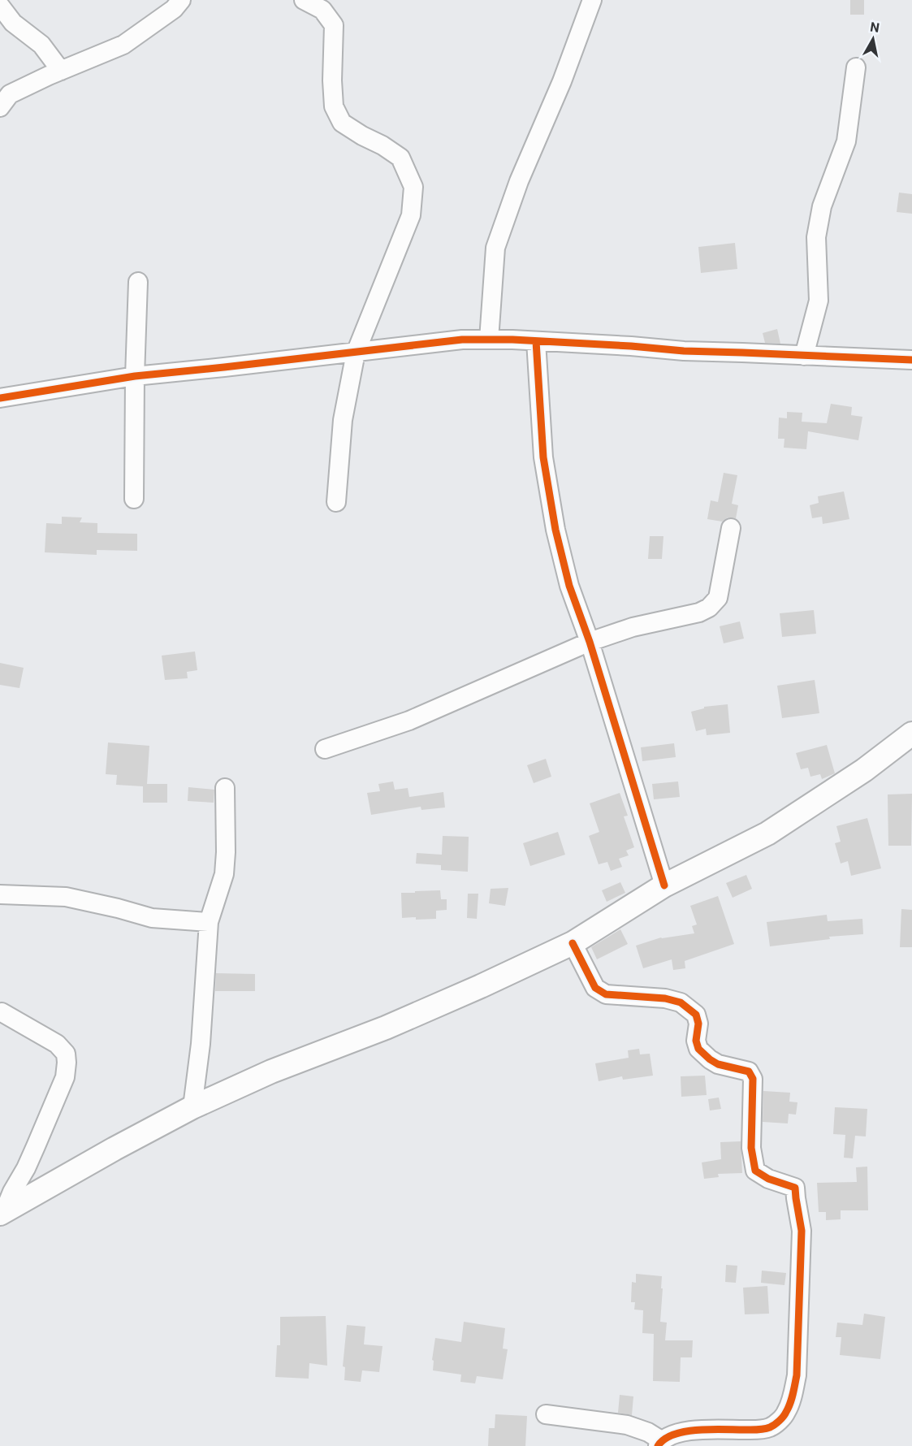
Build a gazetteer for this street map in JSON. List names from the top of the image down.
{
  "north": "top"
}
